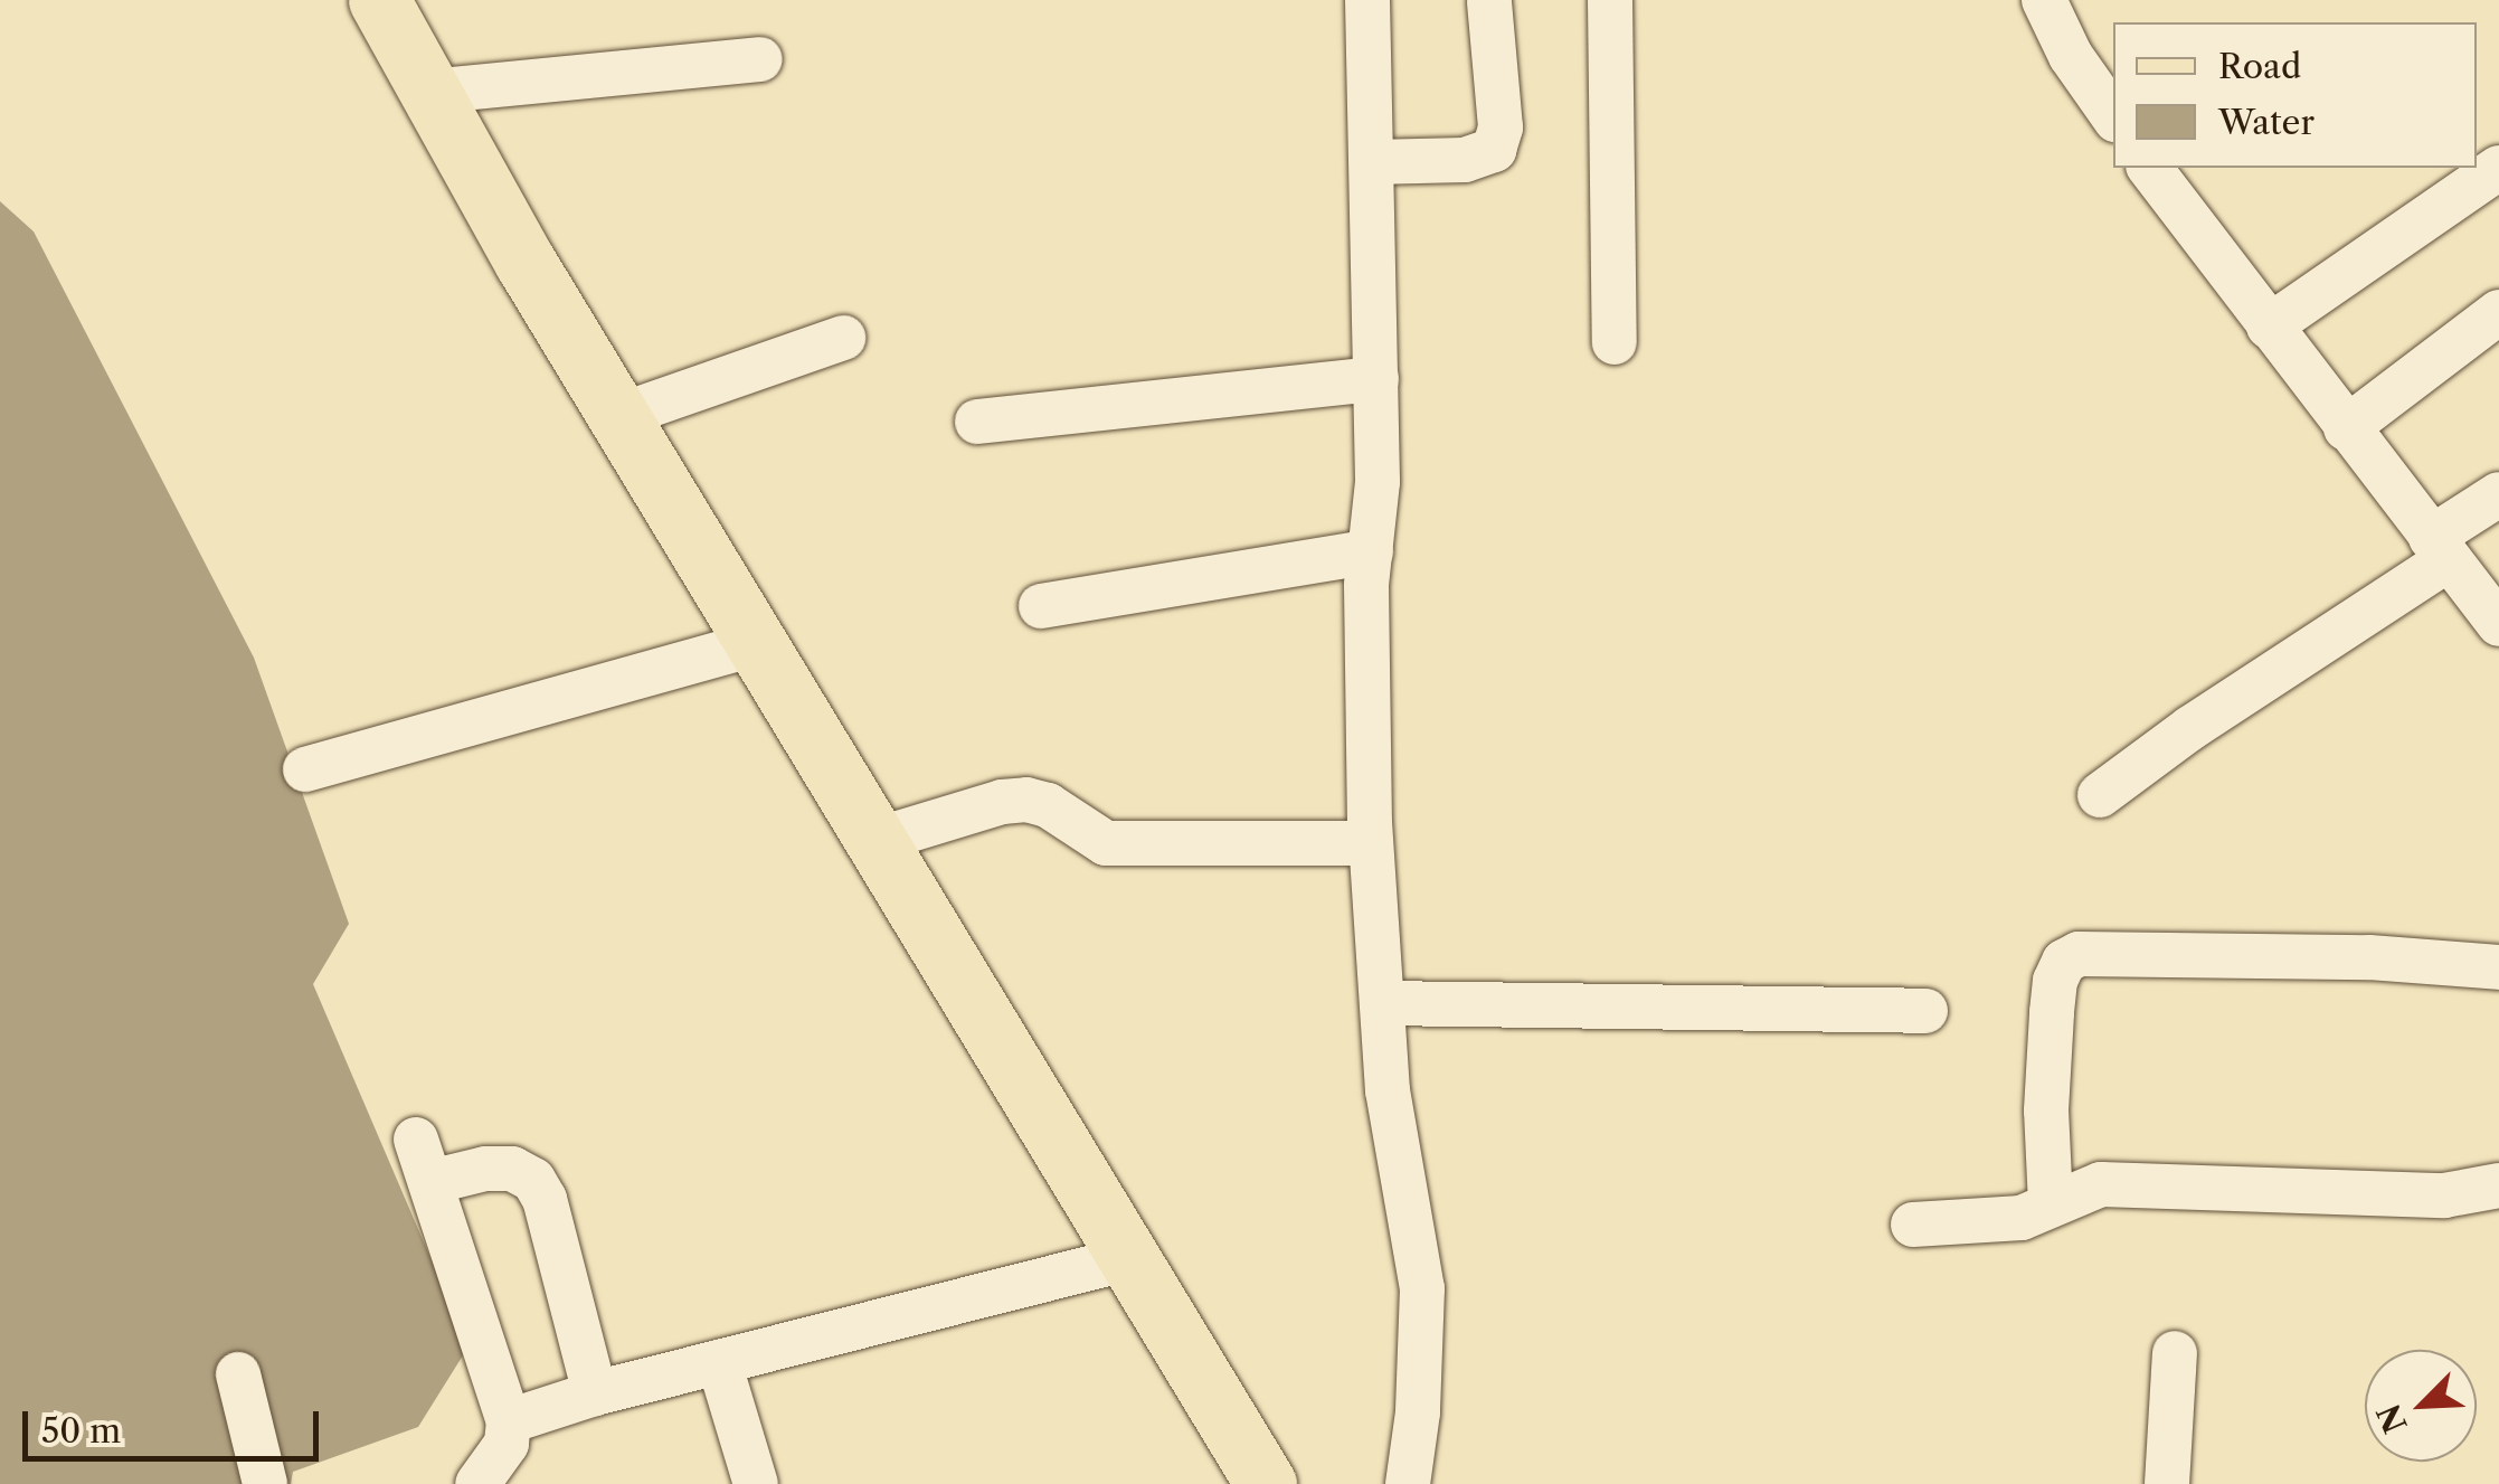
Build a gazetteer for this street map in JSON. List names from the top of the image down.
{
  "legend": ["Road", "Water"],
  "scale_bar": "50 m",
  "north": "bottom left"
}
